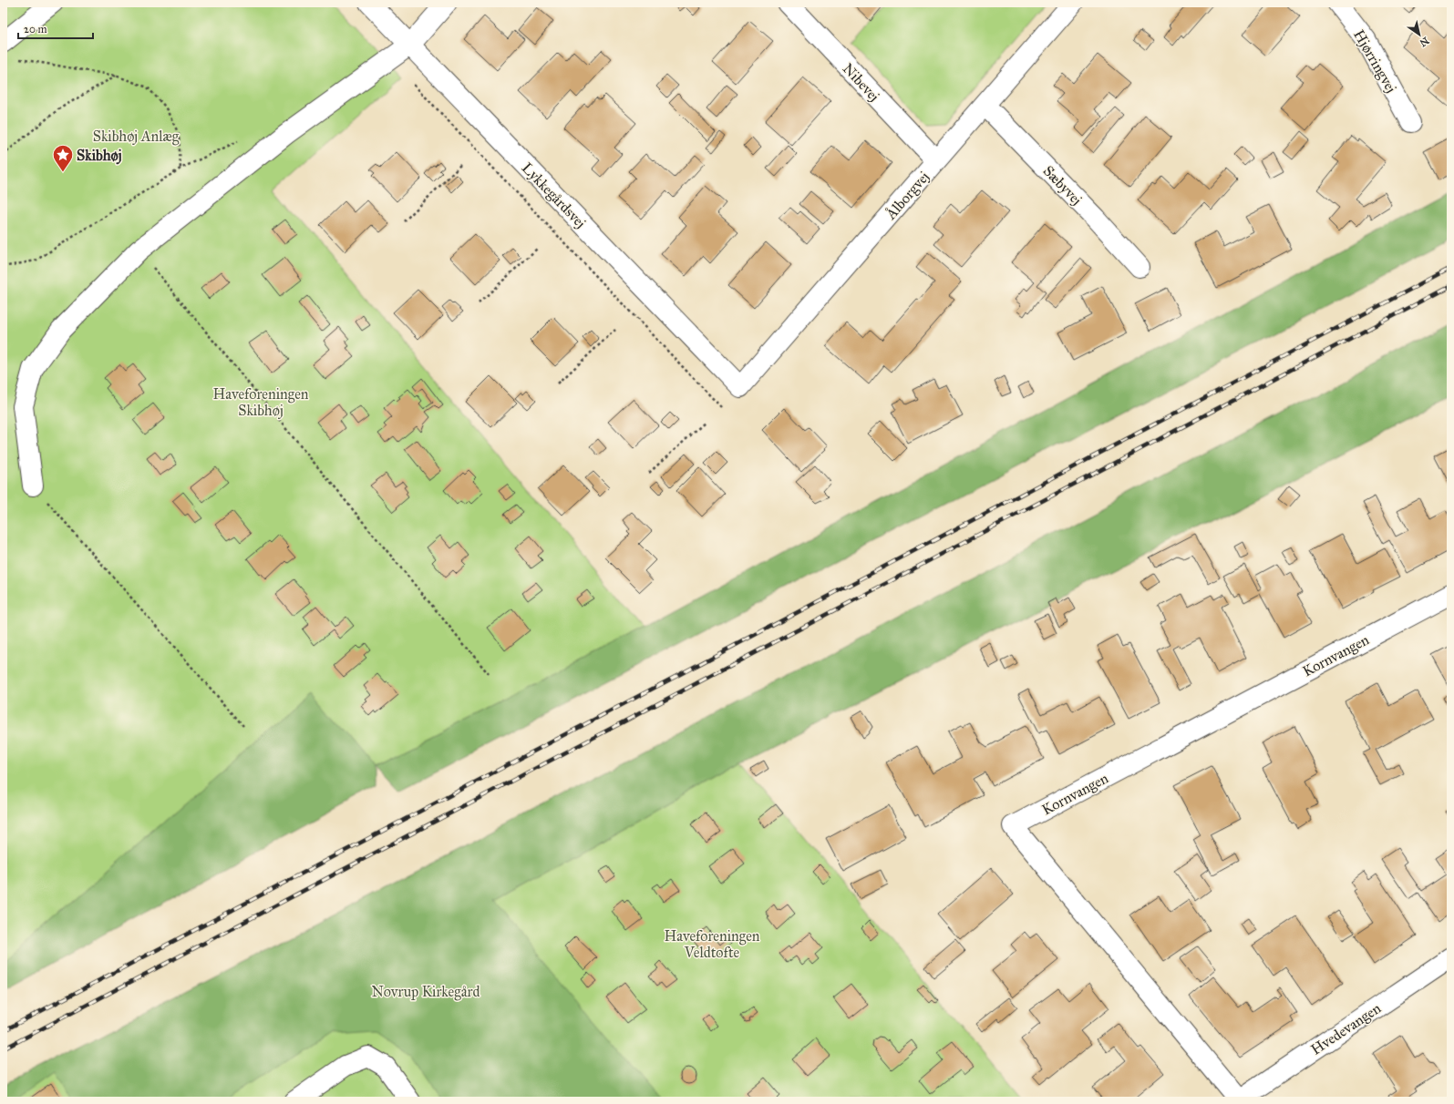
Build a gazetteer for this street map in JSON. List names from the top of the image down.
{
  "streets": {
    "street": [
      "Hjørringvej",
      "Nibevej",
      "Sæbyvej",
      "Lykkegårdsvej",
      "Ålborgvej",
      "Kornvangen",
      "Hvedevangen"
    ]
  },
  "crossings": [
    ["Nibevej", "Ålborgvej"],
    ["Sæbyvej", "Ålborgvej"],
    ["Lykkegårdsvej", "Ålborgvej"],
    ["Kornvangen", "Hvedevangen"]
  ],
  "parks": [
    "Skibhøj Anlæg",
    "Haveforeningen Skibhøj",
    "Haveforeningen Veldtofte",
    "Novrup Kirkegård"
  ],
  "places": {
    "place": ["Skibhøj"]
  },
  "scale_bar": "20 m",
  "north": "bottom right"
}
